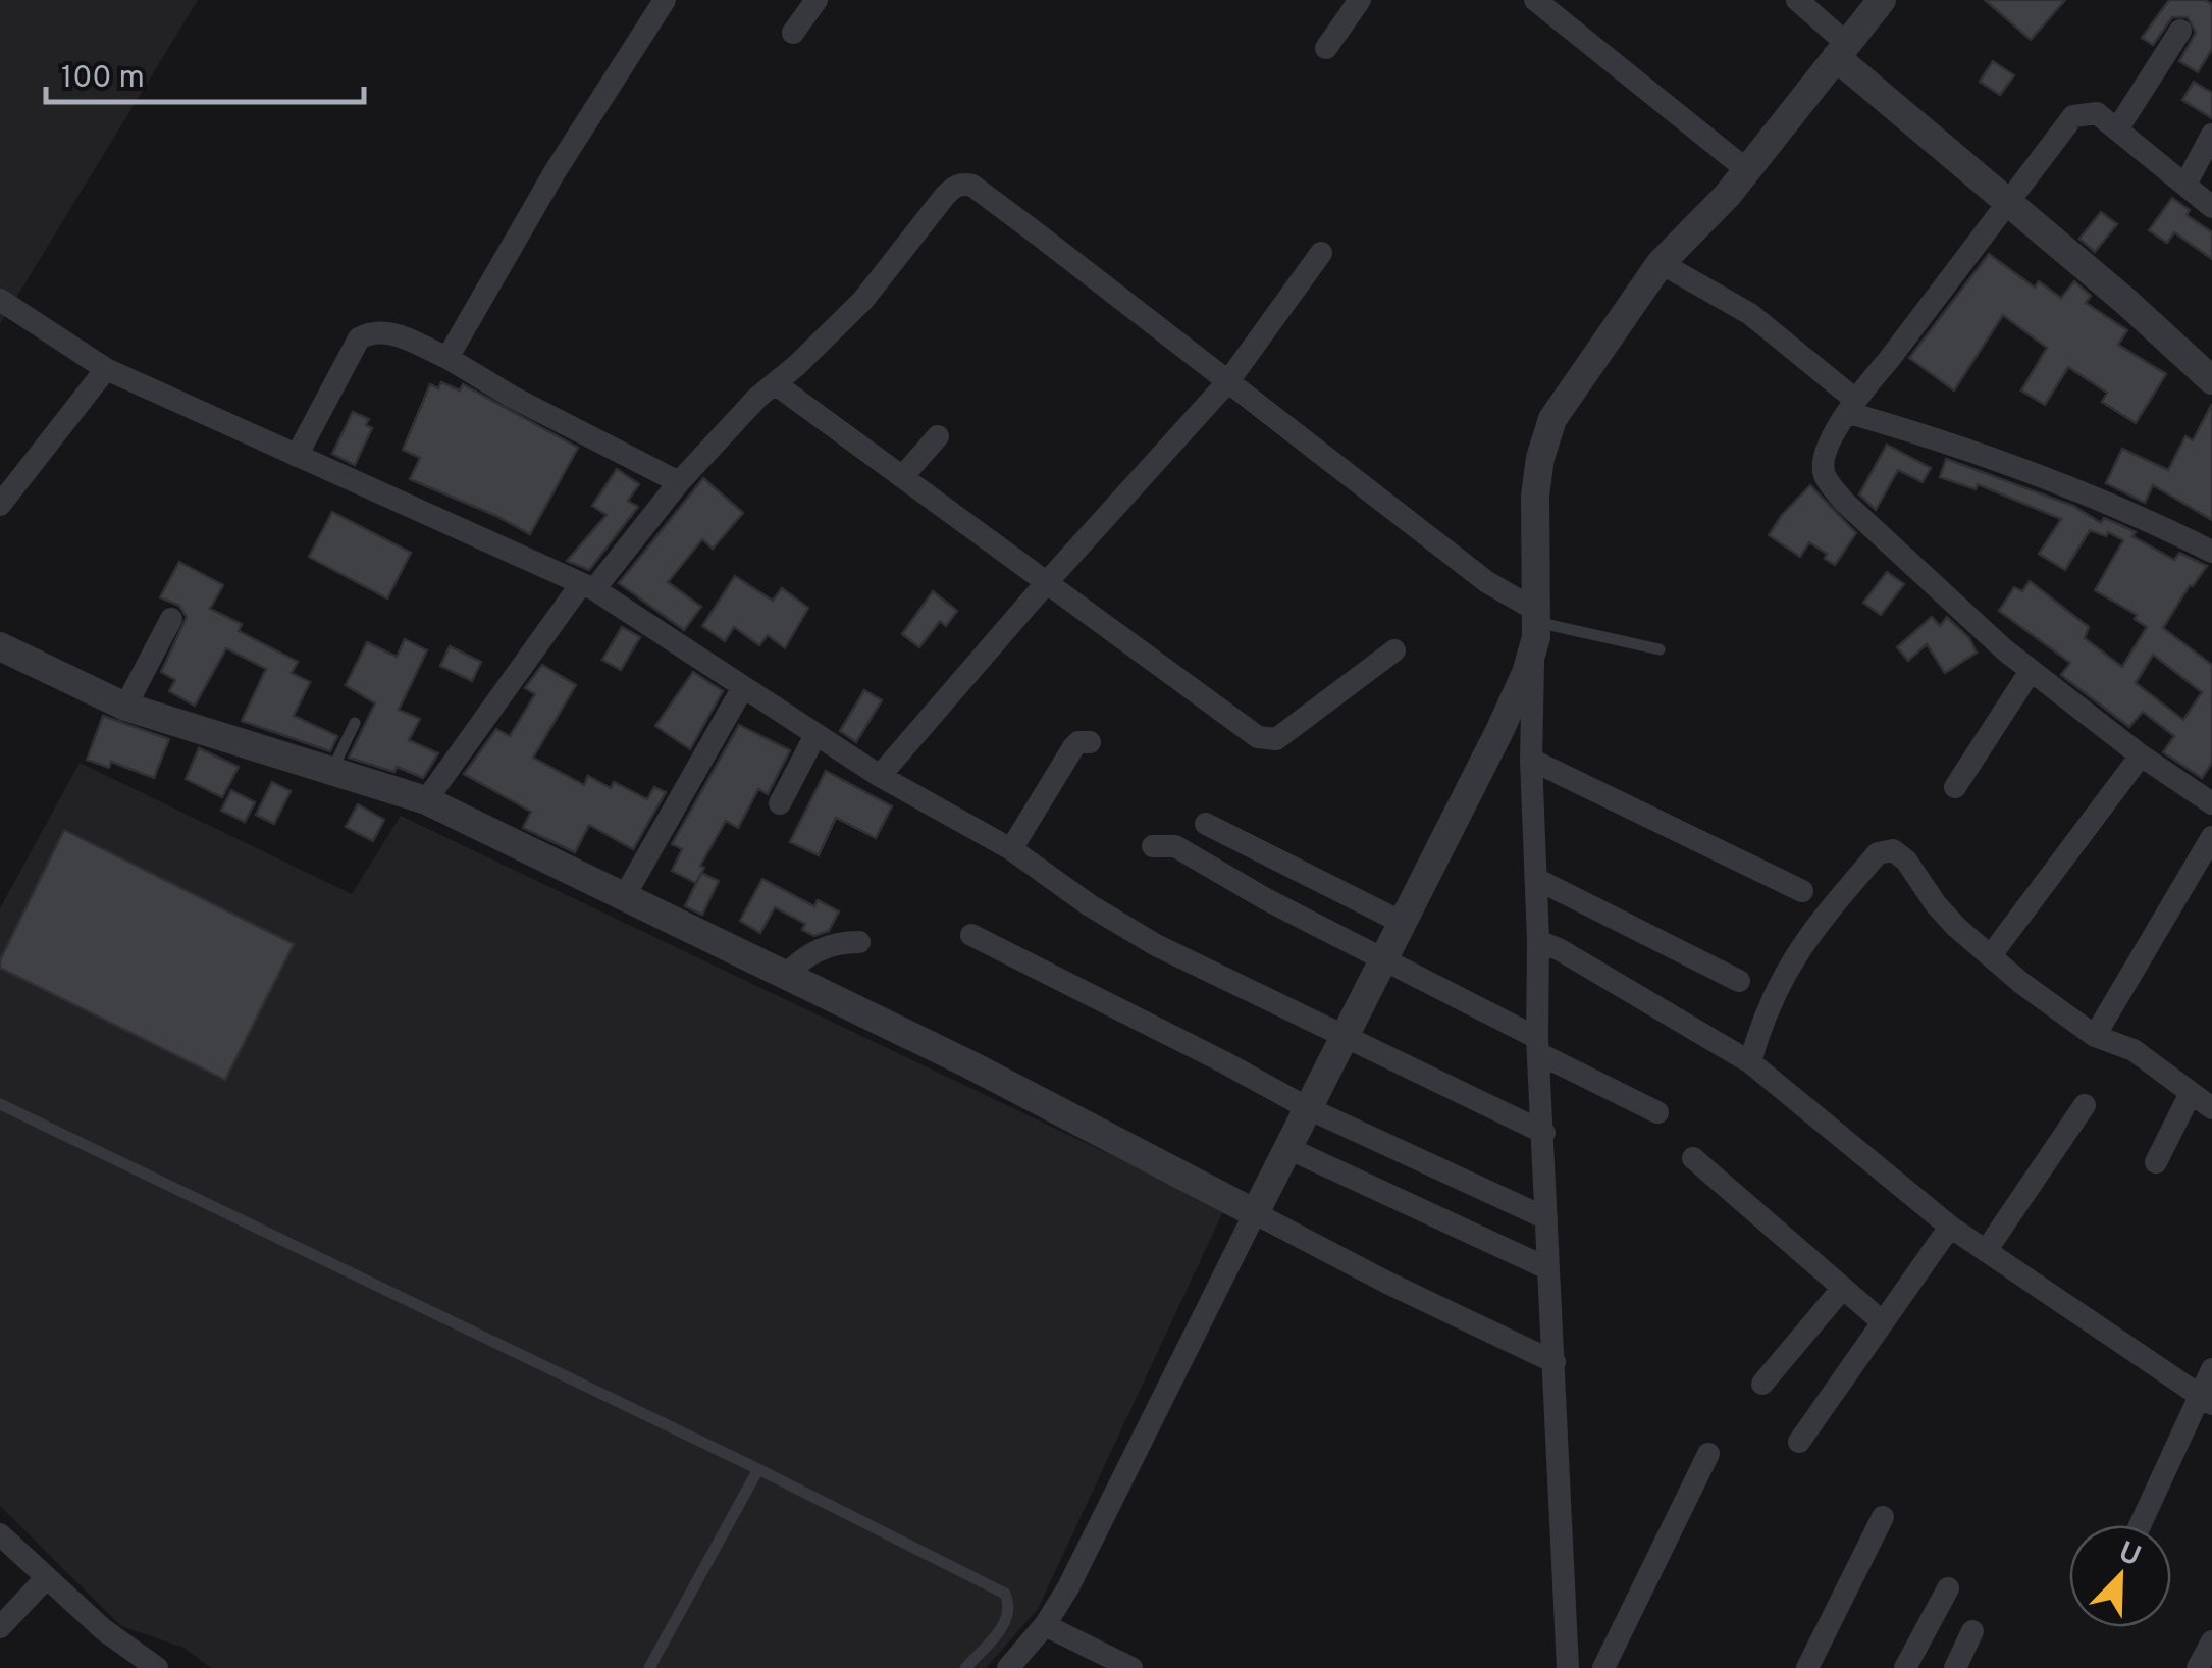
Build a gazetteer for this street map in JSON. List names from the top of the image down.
{
  "scale_bar": "100 m",
  "north": "top right"
}
